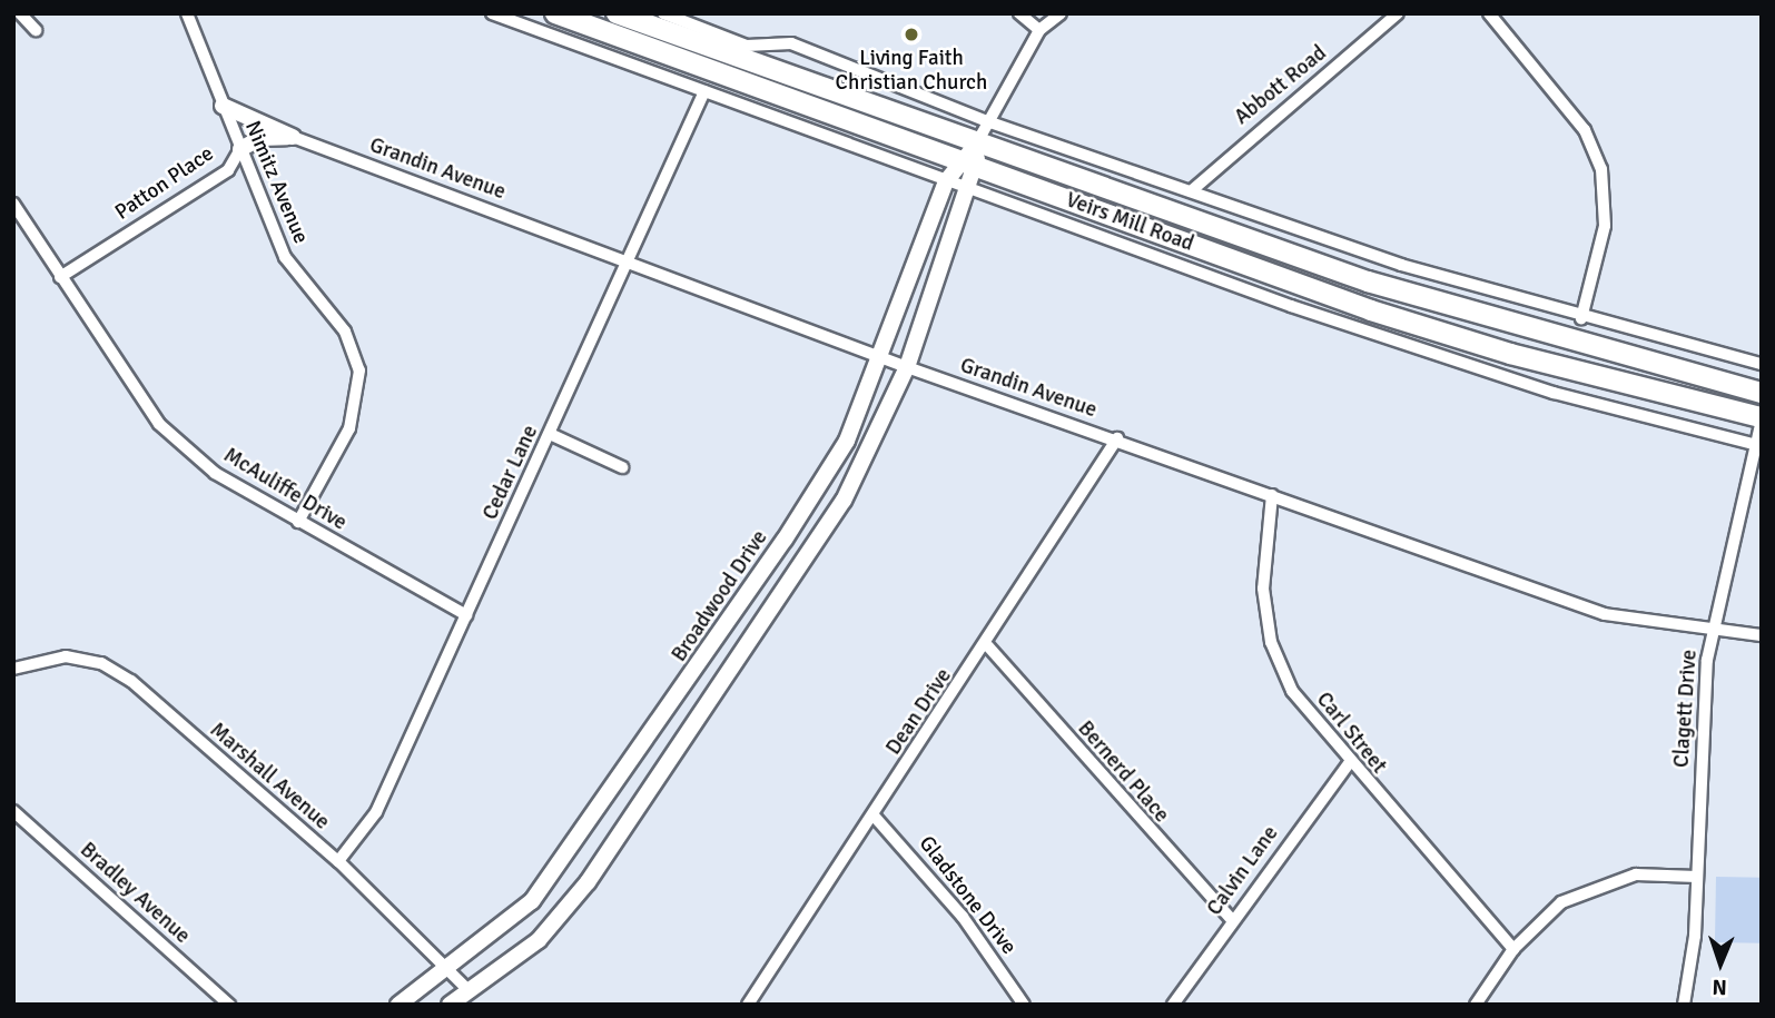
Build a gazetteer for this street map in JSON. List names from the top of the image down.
{
  "streets": {
    "main road": ["Veirs Mill Road"],
    "street": [
      "Abbott Road",
      "Grandin Avenue",
      "Nimitz Avenue",
      "Patton Place",
      "Cedar Lane",
      "McAuliffe Drive",
      "Broadwood Drive",
      "Clagett Drive",
      "Dean Drive",
      "Carl Street",
      "Bernerd Place",
      "Marshall Avenue",
      "Calvin Lane",
      "Bradley Avenue",
      "Gladstone Drive"
    ]
  },
  "crossings": [
    ["Grandin Avenue", "Patton Place"],
    ["Grandin Avenue", "Cedar Lane"],
    ["Grandin Avenue", "Broadwood Drive"],
    ["Grandin Avenue", "Clagett Drive"],
    ["Grandin Avenue", "Dean Drive"],
    ["Grandin Avenue", "Carl Street"],
    ["Nimitz Avenue", "Patton Place"],
    ["Nimitz Avenue", "McAuliffe Drive"],
    ["Patton Place", "McAuliffe Drive"],
    ["Veirs Mill Road", "Cedar Lane"],
    ["Veirs Mill Road", "Broadwood Drive"],
    ["Veirs Mill Road", "Clagett Drive"],
    ["Cedar Lane", "McAuliffe Drive"],
    ["Cedar Lane", "Marshall Avenue"],
    ["Broadwood Drive", "Marshall Avenue"],
    ["Dean Drive", "Bernerd Place"],
    ["Dean Drive", "Gladstone Drive"],
    ["Carl Street", "Calvin Lane"],
    ["Bernerd Place", "Calvin Lane"]
  ],
  "places": ["Living Faith Christian Church"],
  "north": "bottom"
}
